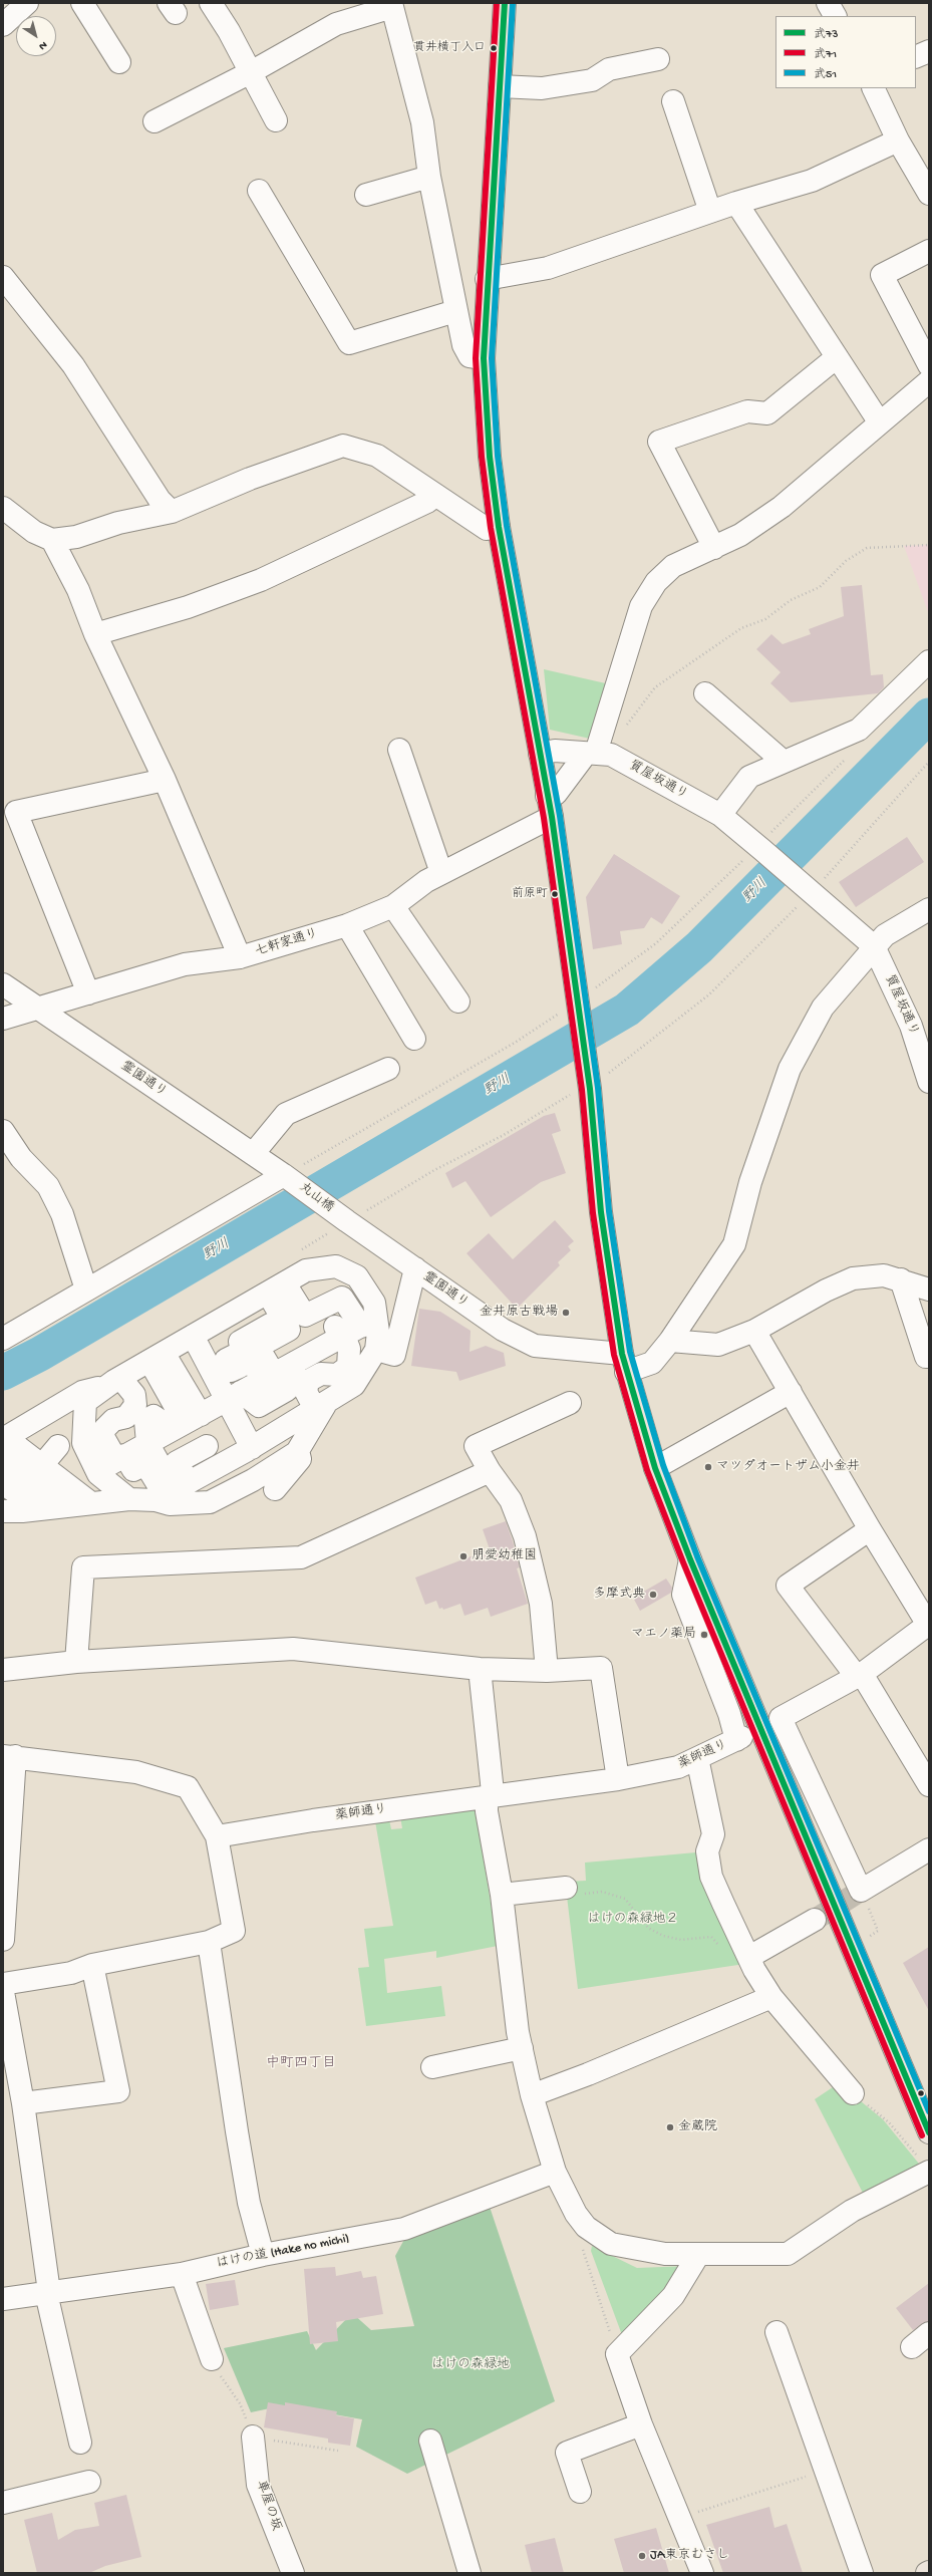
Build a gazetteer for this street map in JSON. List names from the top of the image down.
{
  "streets": {
    "street": [
      "質屋坂通り",
      "七軒家通り",
      "霊園通り",
      "丸山橋",
      "薬師通り",
      "はけの道 (Hake no michi)",
      "車屋の坂"
    ]
  },
  "crossings": [
    ["七軒家通り", "霊園通り"],
    ["霊園通り", "丸山橋"]
  ],
  "districts": ["中町四丁目"],
  "water": ["野川"],
  "parks": ["はけの森緑地２", "はけの森緑地"],
  "places": [
    "貫井横丁入口",
    "前原町",
    "金井原古戦場",
    "マツダオートザム小金井",
    "朋愛幼稚園",
    "多摩式典",
    "マエノ薬局",
    "金蔵院",
    "JA東京むさし"
  ],
  "lines": ["transit line 武73", "transit line 武71", "transit line 武51"],
  "legend": ["武73", "武71", "武51"],
  "north": "bottom right"
}
